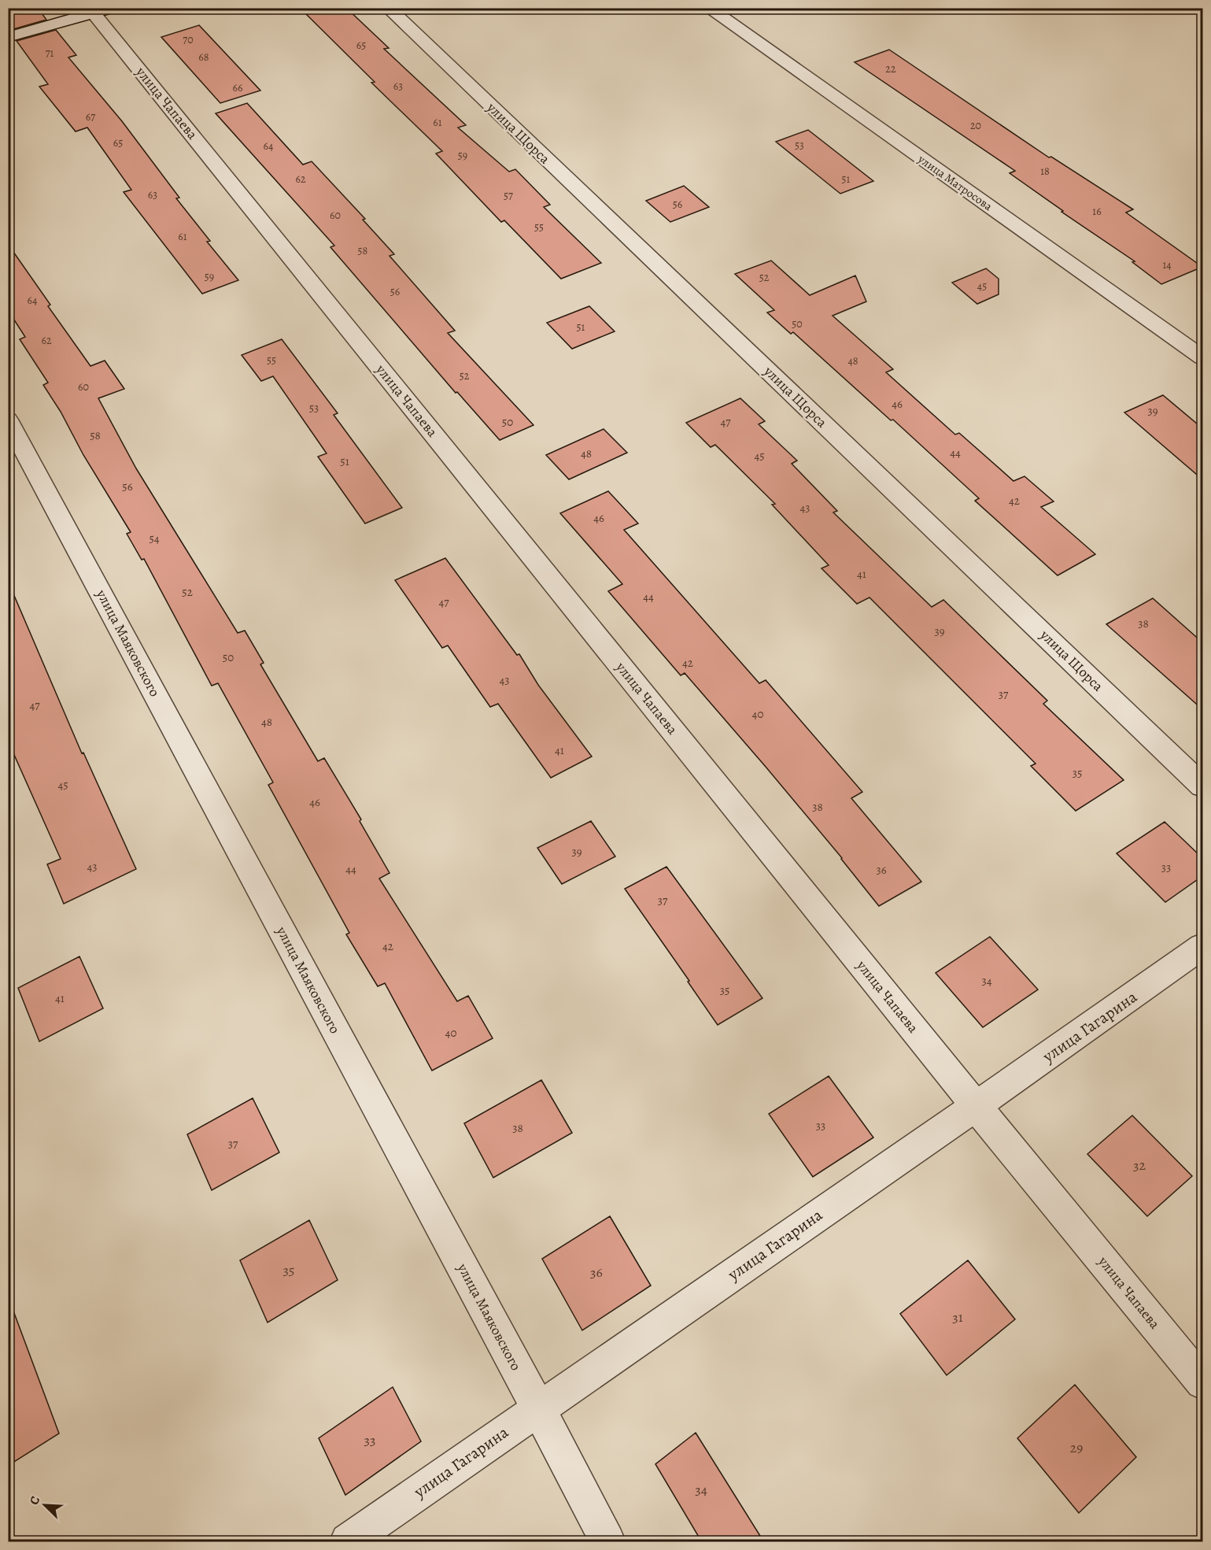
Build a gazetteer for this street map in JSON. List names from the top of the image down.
{
  "streets": {
    "street": [
      "улица Чапаева",
      "улица Щорса",
      "улица Матросова",
      "улица Маяковского",
      "улица Гагарина"
    ]
  },
  "crossings": [
    ["улица Чапаева", "улица Гагарина"],
    ["улица Маяковского", "улица Гагарина"]
  ],
  "house_numbers": [
    "70",
    "65",
    "71",
    "68",
    "22",
    "63",
    "66",
    "67",
    "61",
    "20",
    "65",
    "53",
    "64",
    "59",
    "18",
    "62",
    "51",
    "63",
    "57",
    "56",
    "16",
    "60",
    "55",
    "61",
    "58",
    "14",
    "59",
    "52",
    "45",
    "56",
    "64",
    "50",
    "51",
    "62",
    "55",
    "48",
    "52",
    "60",
    "46",
    "53",
    "39",
    "50",
    "47",
    "58",
    "44",
    "48",
    "45",
    "51",
    "56",
    "42",
    "43",
    "46",
    "54",
    "41",
    "52",
    "44",
    "47",
    "38",
    "39",
    "50",
    "42",
    "43",
    "37",
    "47",
    "40",
    "48",
    "41",
    "35",
    "45",
    "46",
    "38",
    "39",
    "43",
    "33",
    "44",
    "36",
    "37",
    "42",
    "34",
    "35",
    "41",
    "40",
    "33",
    "38",
    "37",
    "32",
    "35",
    "36",
    "31",
    "33",
    "29",
    "34"
  ],
  "north": "top left"
}
